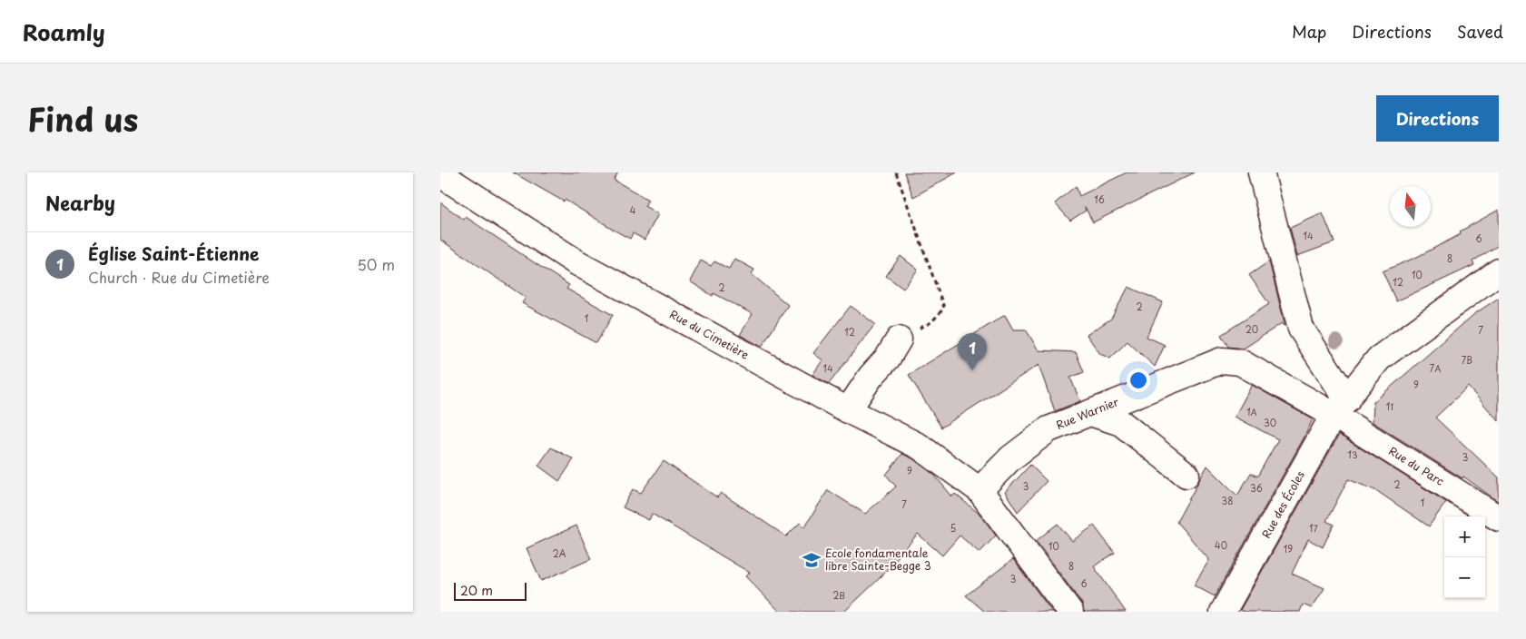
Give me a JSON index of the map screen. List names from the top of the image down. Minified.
{"streets":{"street":["Rue du Cimetière","Rue Warnier","Rue du Parc","Rue des Écoles"]},"crossings":[["Rue du Cimetière","Rue Warnier"],["Rue Warnier","Rue du Parc"],["Rue Warnier","Rue des Écoles"],["Rue du Parc","Rue des Écoles"]],"places":{"school or university":["Ecole fondamentale libre Sainte-Begge 3"]},"house_numbers":["16","4","14","6","8","10","12","2","2","1","20","7","12","7B","14","7A","9","11","1A","30","13","3","9","2","3","36","38","1","7","5","17","40","10","19","2A","8","3","6","2B"],"scale_bar":"20 m","north":"top","page":{"header":"Roamly","nav":["Map","Directions","Saved"],"title":"Find us","buttons":"Directions","heading":"Nearby","list":[{"mark":"1","name":"Église Saint-Étienne","note":"Church · Rue du Cimetière","value":"50 m"}],"pins":"1","map_buttons":["+","−"],"scale":"20 m"}}
